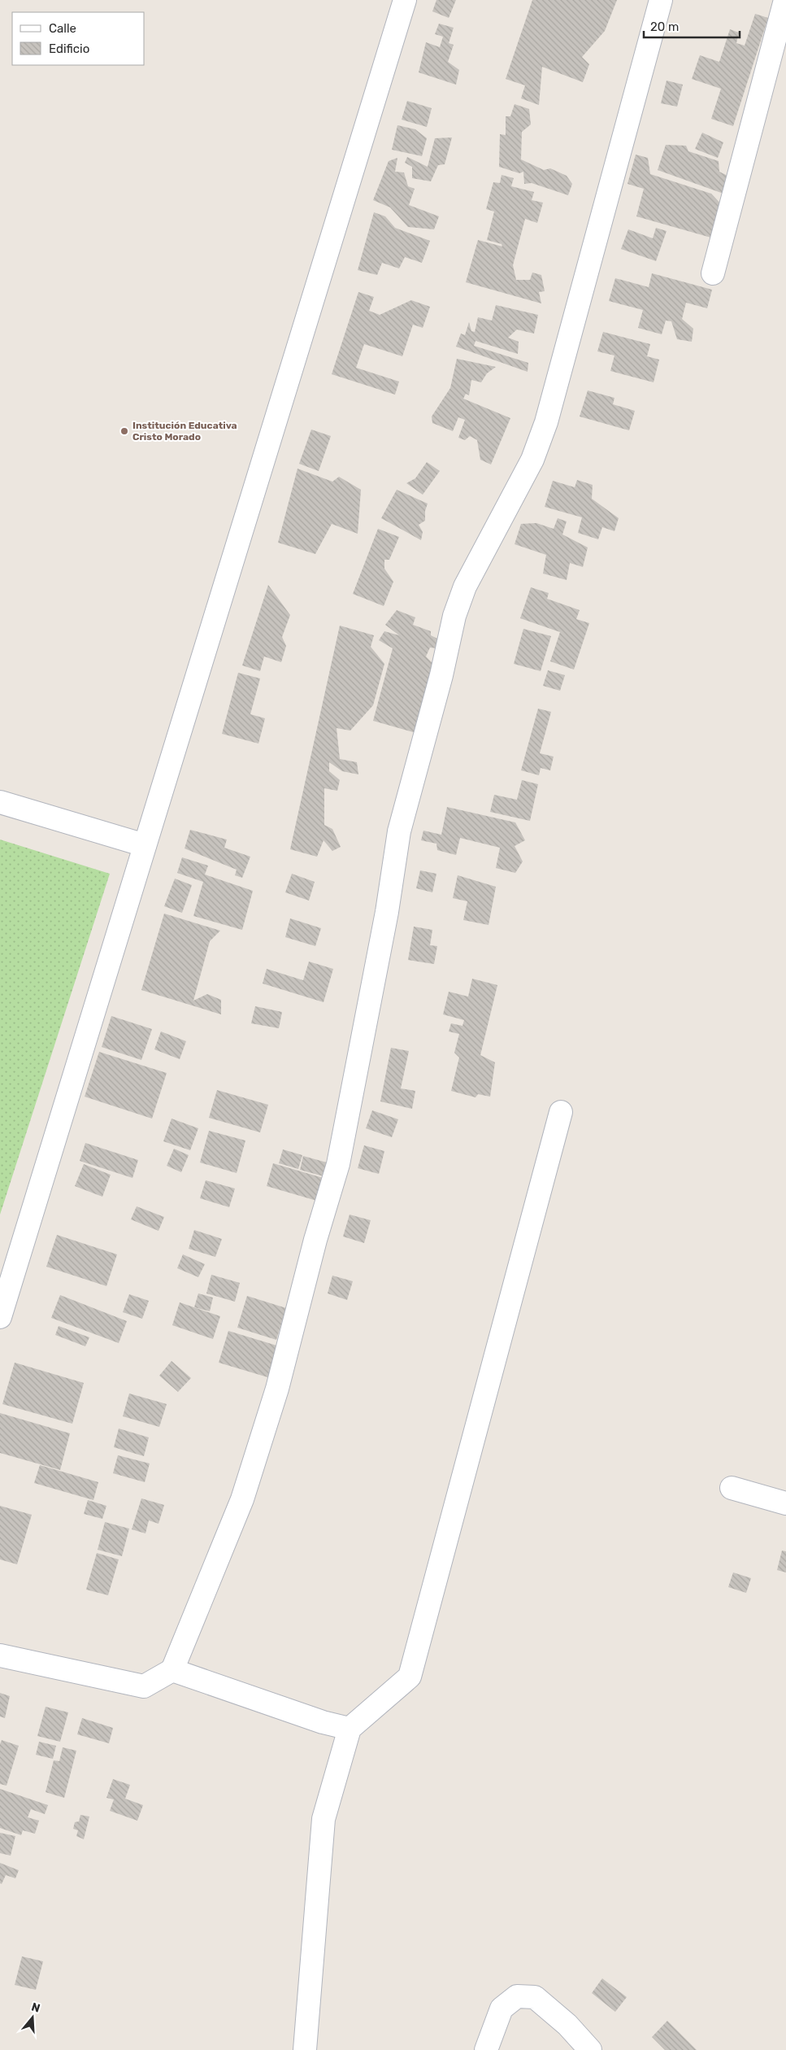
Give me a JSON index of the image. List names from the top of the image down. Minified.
{"places":["Institución Educativa Cristo Morado"],"legend":["Calle","Edificio"],"scale_bar":"20 m","north":"top"}
